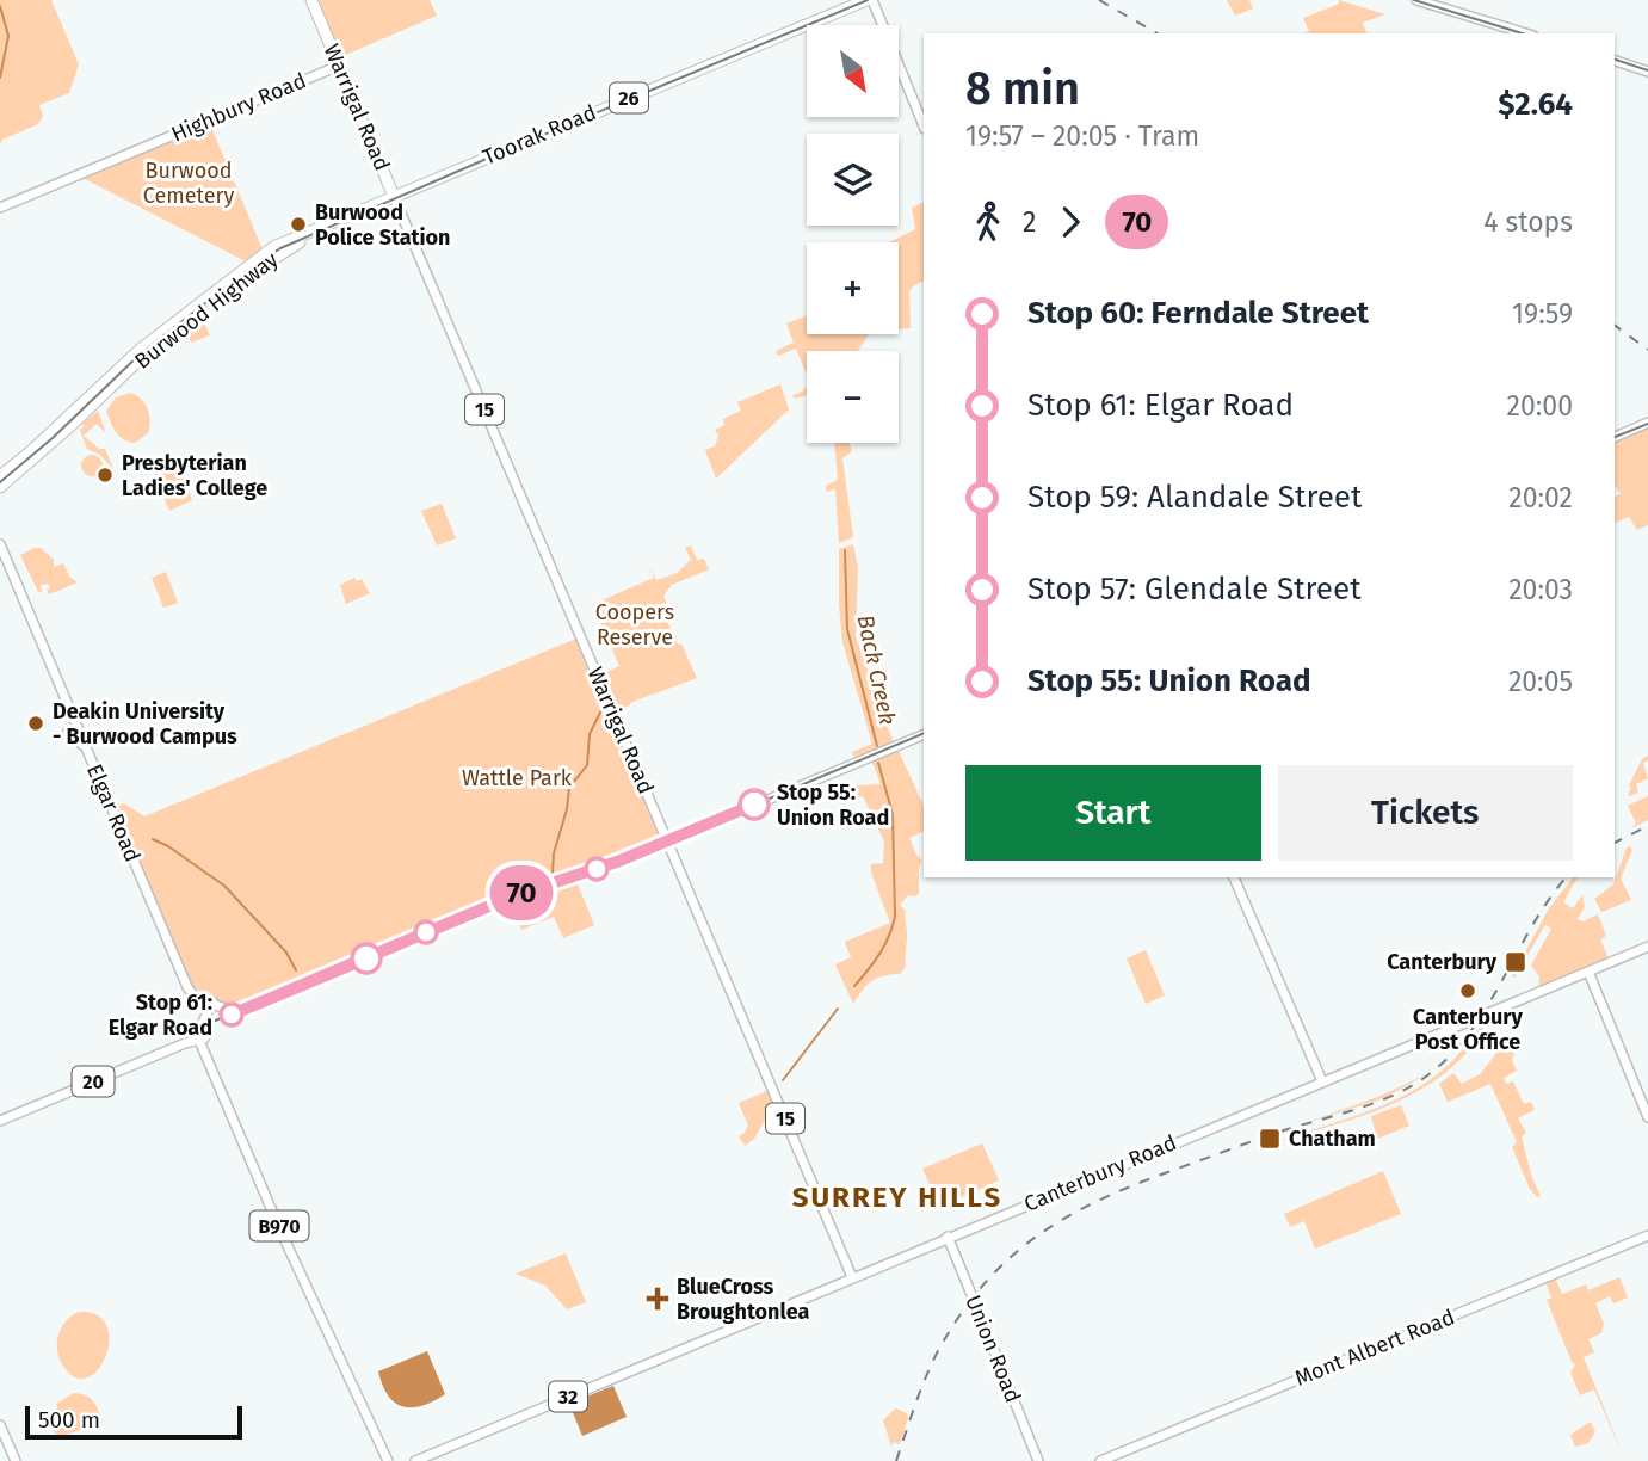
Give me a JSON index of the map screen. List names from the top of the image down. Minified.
{"streets":{"highway":["26","Warrigal Road","Toorak Road","Burwood Highway","15"],"main road":["Highbury Road","Elgar Road","20","Canterbury Road","B970","Mont Albert Road","Union Road","32"]},"crossings":[["Highbury Road","Warrigal Road"],["Warrigal Road","Toorak Road"],["Warrigal Road","Burwood Highway"],["Warrigal Road","Canterbury Road"],["Toorak Road","Burwood Highway"],["20","B970"],["Canterbury Road","Union Road"]],"districts":["SURREY HILLS"],"water":["Back Creek"],"parks":["Burwood Cemetery","Coopers Reserve","Wattle Park"],"places":{"other":["Burwood Police Station","Presbyterian Ladies' College","Deakin University - Burwood Campus","Stop 55: Union Road","Canterbury Post Office","Stop 61: Elgar Road"],"transit":["Canterbury","Chatham"],"health":["BlueCross Broughtonlea"]},"lines":["tram line 70"],"scale_bar":"500 m","north":"bottom right","page":{"on_map":"70","map_buttons":["+","−"],"heading":["8 min","19:57 – 20:05 · Tram","$2.64"],"legs":["2","70","4 stops"],"list":[{"name":"Stop 60: Ferndale Street","value":"19:59"},{"name":"Stop 61: Elgar Road","value":"20:00"},{"name":"Stop 59: Alandale Street","value":"20:02"},{"name":"Stop 57: Glendale Street","value":"20:03"},{"name":"Stop 55: Union Road","value":"20:05"}],"buttons":["Start","Tickets"],"scale":"500 m"}}
